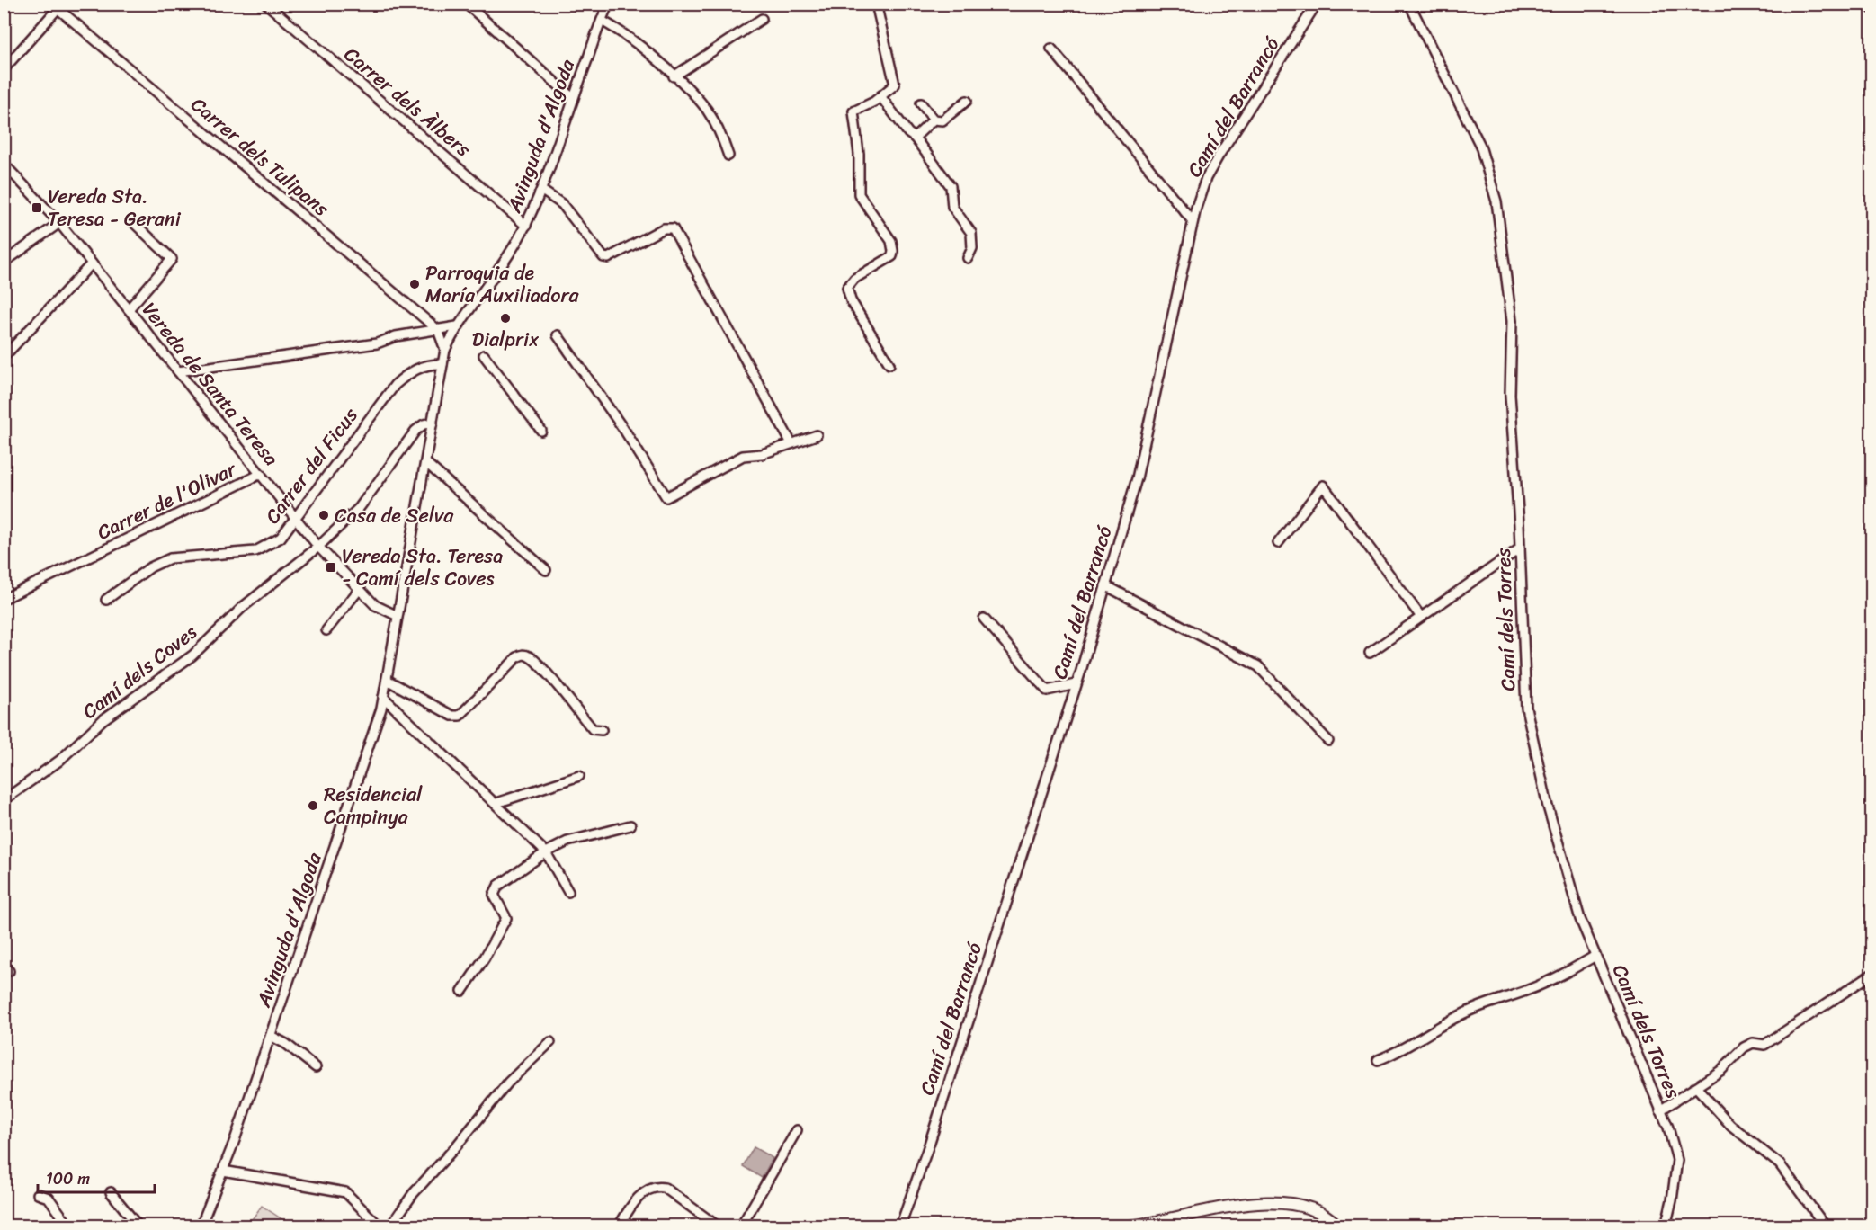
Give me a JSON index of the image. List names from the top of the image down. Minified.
{"streets":{"street":["Carrer dels Àlbers","Camí del Barrancó","Avinguda d'Algoda","Carrer dels Tulipans","Vereda de Santa Teresa","Carrer del Ficus","Carrer de l'Olivar","Camí dels Torres","Camí dels Coves"]},"crossings":[["Carrer dels Àlbers","Avinguda d'Algoda"],["Avinguda d'Algoda","Carrer dels Tulipans"],["Avinguda d'Algoda","Vereda de Santa Teresa"],["Avinguda d'Algoda","Carrer del Ficus"],["Avinguda d'Algoda","Camí dels Coves"],["Vereda de Santa Teresa","Carrer del Ficus"],["Vereda de Santa Teresa","Carrer de l'Olivar"],["Vereda de Santa Teresa","Camí dels Coves"]],"places":{"transit":["Vereda Sta. Teresa - Gerani","Vereda Sta. Teresa - Camí dels Coves"],"other":["Parroquia de María Auxiliadora","Dialprix","Casa de Selva","Residencial Campinya"]},"scale_bar":"100 m"}
